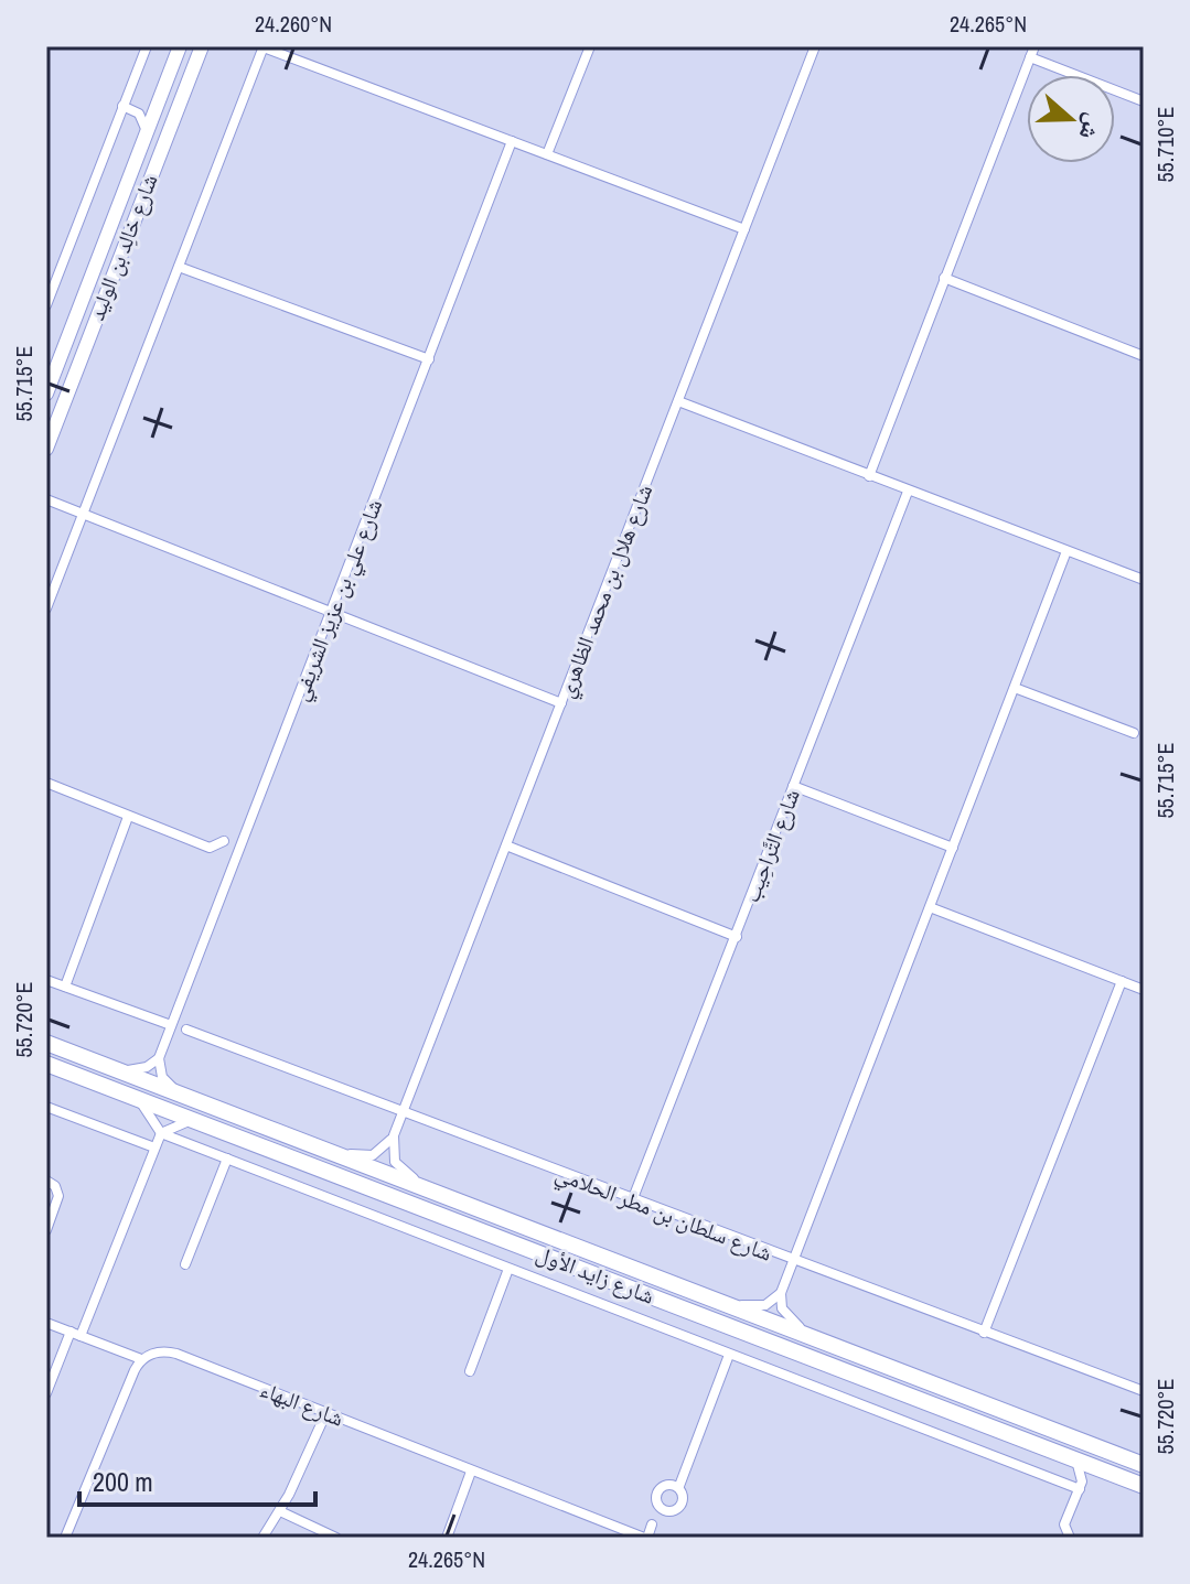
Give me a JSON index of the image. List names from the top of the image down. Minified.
{"streets":{"main road":["شارع زايد الأول"],"street":["شارع خالِد بن الوليد","شارع هلال بن محمد الظاهري","شارع علي بن عزيز الشريفي","شارع التَّراحِيب","شارع سلطان بن مطر الحلامي","شارع البهاء"]},"crossings":[["شارع هلال بن محمد الظاهري","شارع سلطان بن مطر الحلامي"],["شارع التَّراحِيب","شارع سلطان بن مطر الحلامي"]],"scale_bar":"200 m","north":"right","coordinates":["24.260°N","24.265°N","55.710°E","55.715°E","55.720°E"]}
